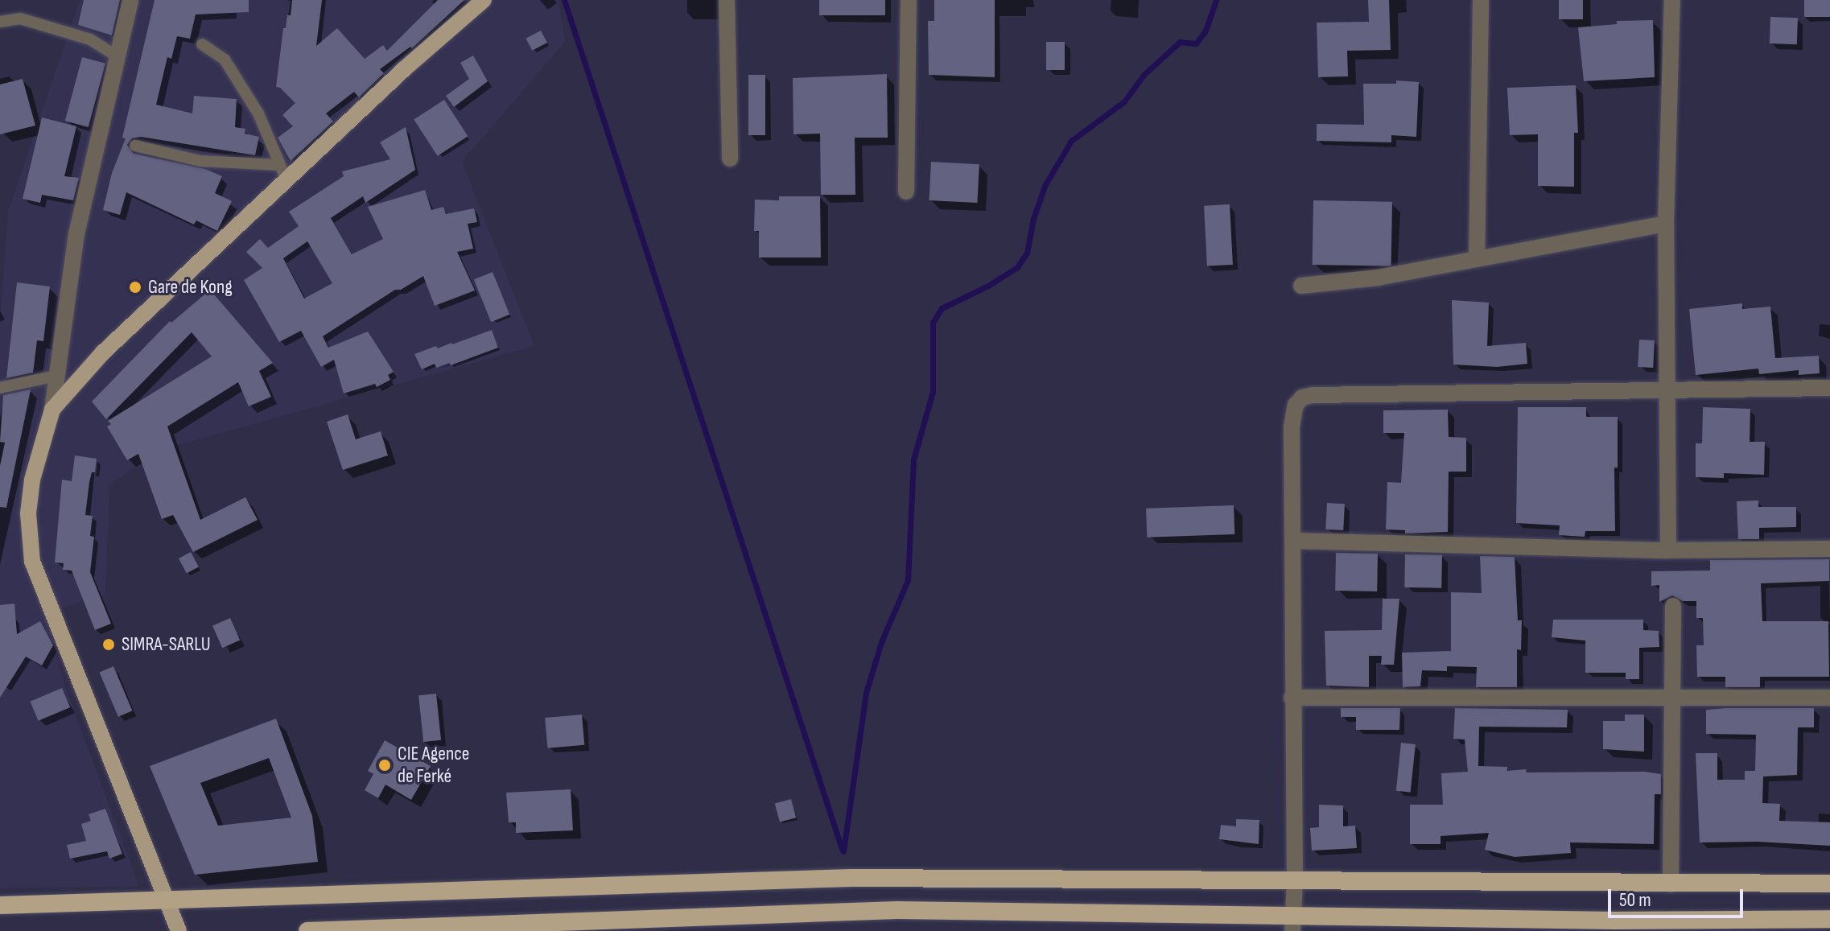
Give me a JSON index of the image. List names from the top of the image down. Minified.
{"places":["Gare de Kong","SIMRA-SARLU","CIE Agence de Ferké"],"scale_bar":"50 m"}
